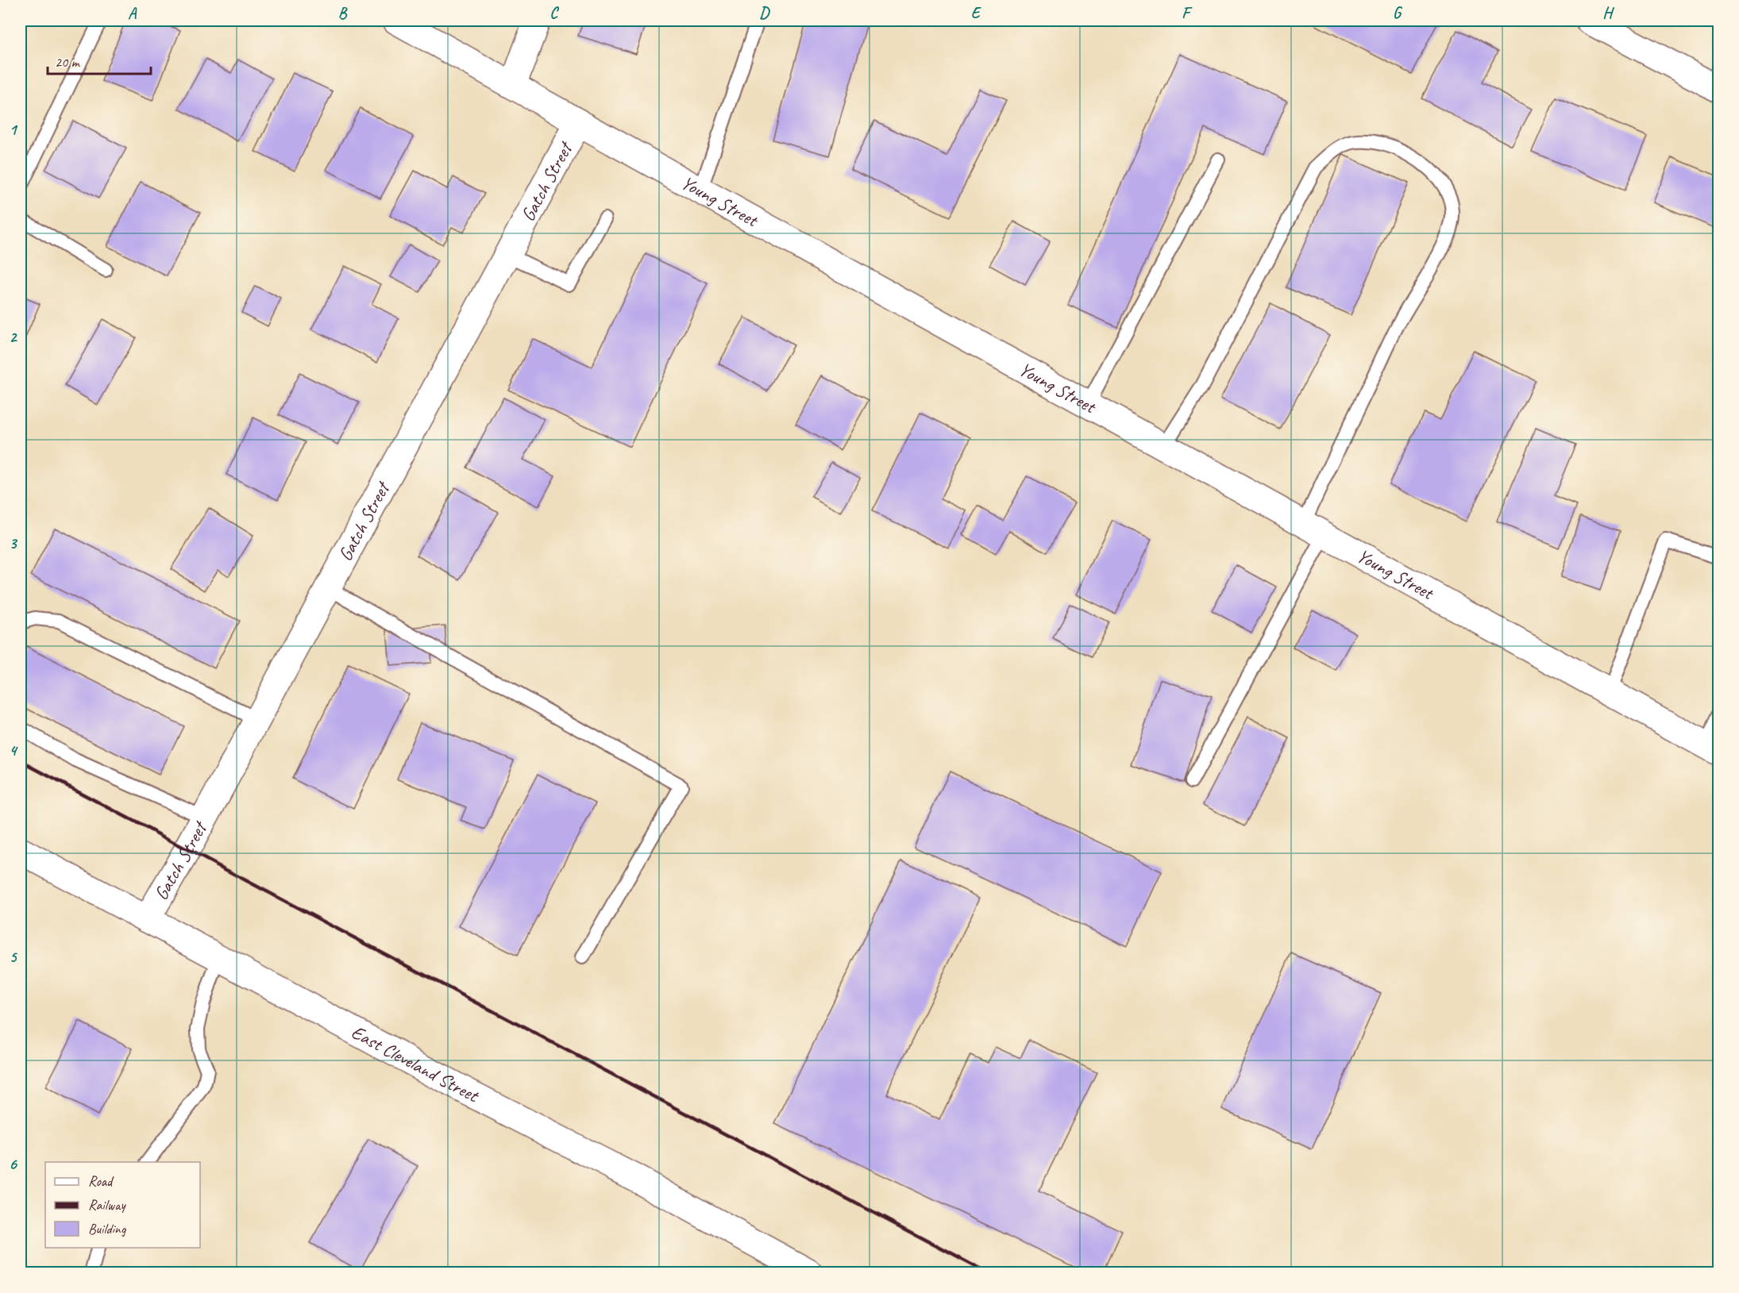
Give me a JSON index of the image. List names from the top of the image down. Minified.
{"streets":{"street":["Gatch Street","Young Street","East Cleveland Street"]},"crossings":[["Gatch Street","Young Street"],["Gatch Street","East Cleveland Street"]],"legend":["Road","Railway","Building"],"scale_bar":"20 m","grid":{"columns":["A","B","C","D","E","F","G","H"],"rows":["1","2","3","4","5","6"]}}
